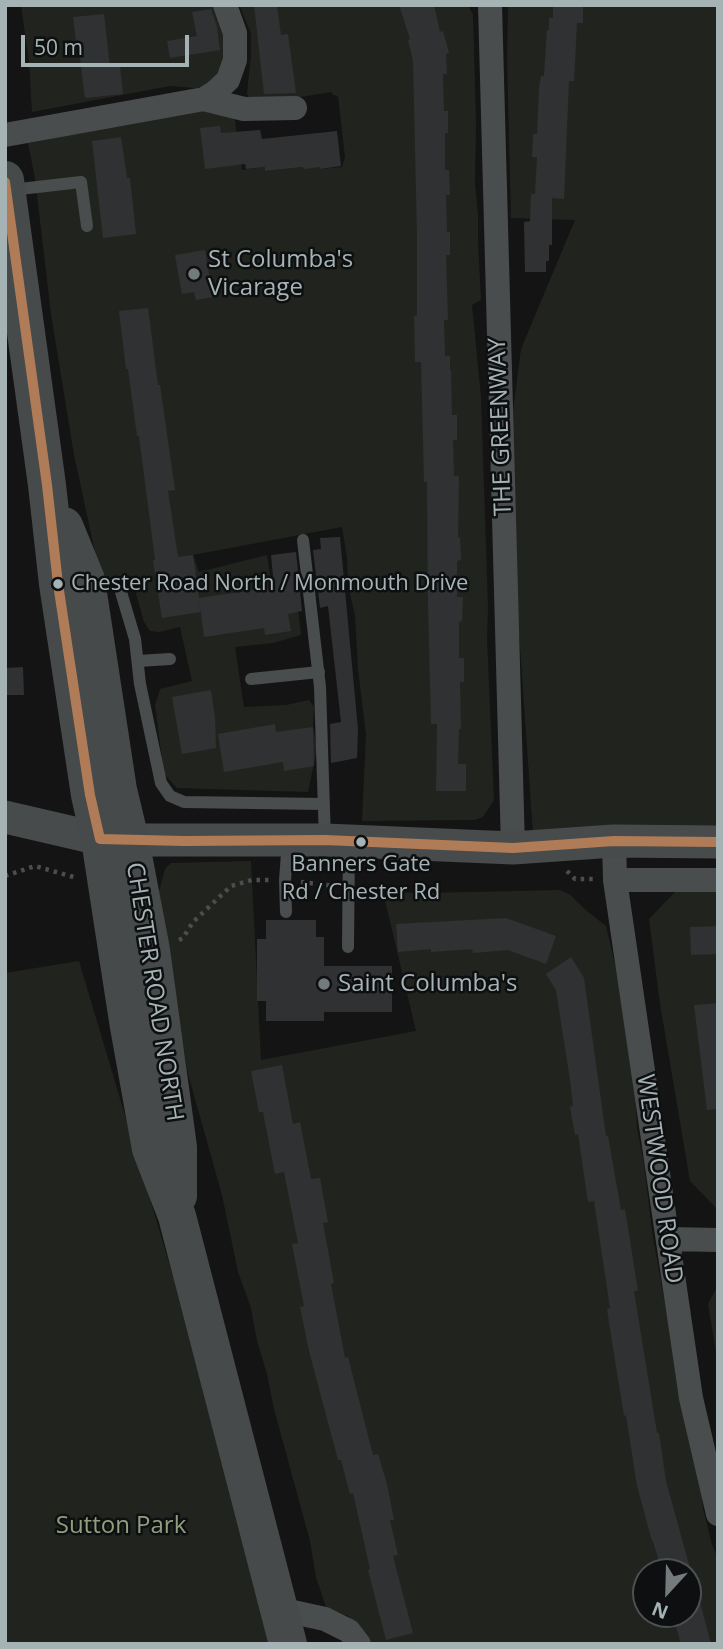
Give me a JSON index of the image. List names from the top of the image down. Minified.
{"streets":{"highway":["CHESTER ROAD NORTH"],"street":["THE GREENWAY","WESTWOOD ROAD"]},"parks":["Sutton Park"],"places":["St Columba's Vicarage","Chester Road North / Monmouth Drive","Banners Gate Rd / Chester Rd","Saint Columba's"],"scale_bar":"50 m","north":"bottom"}
